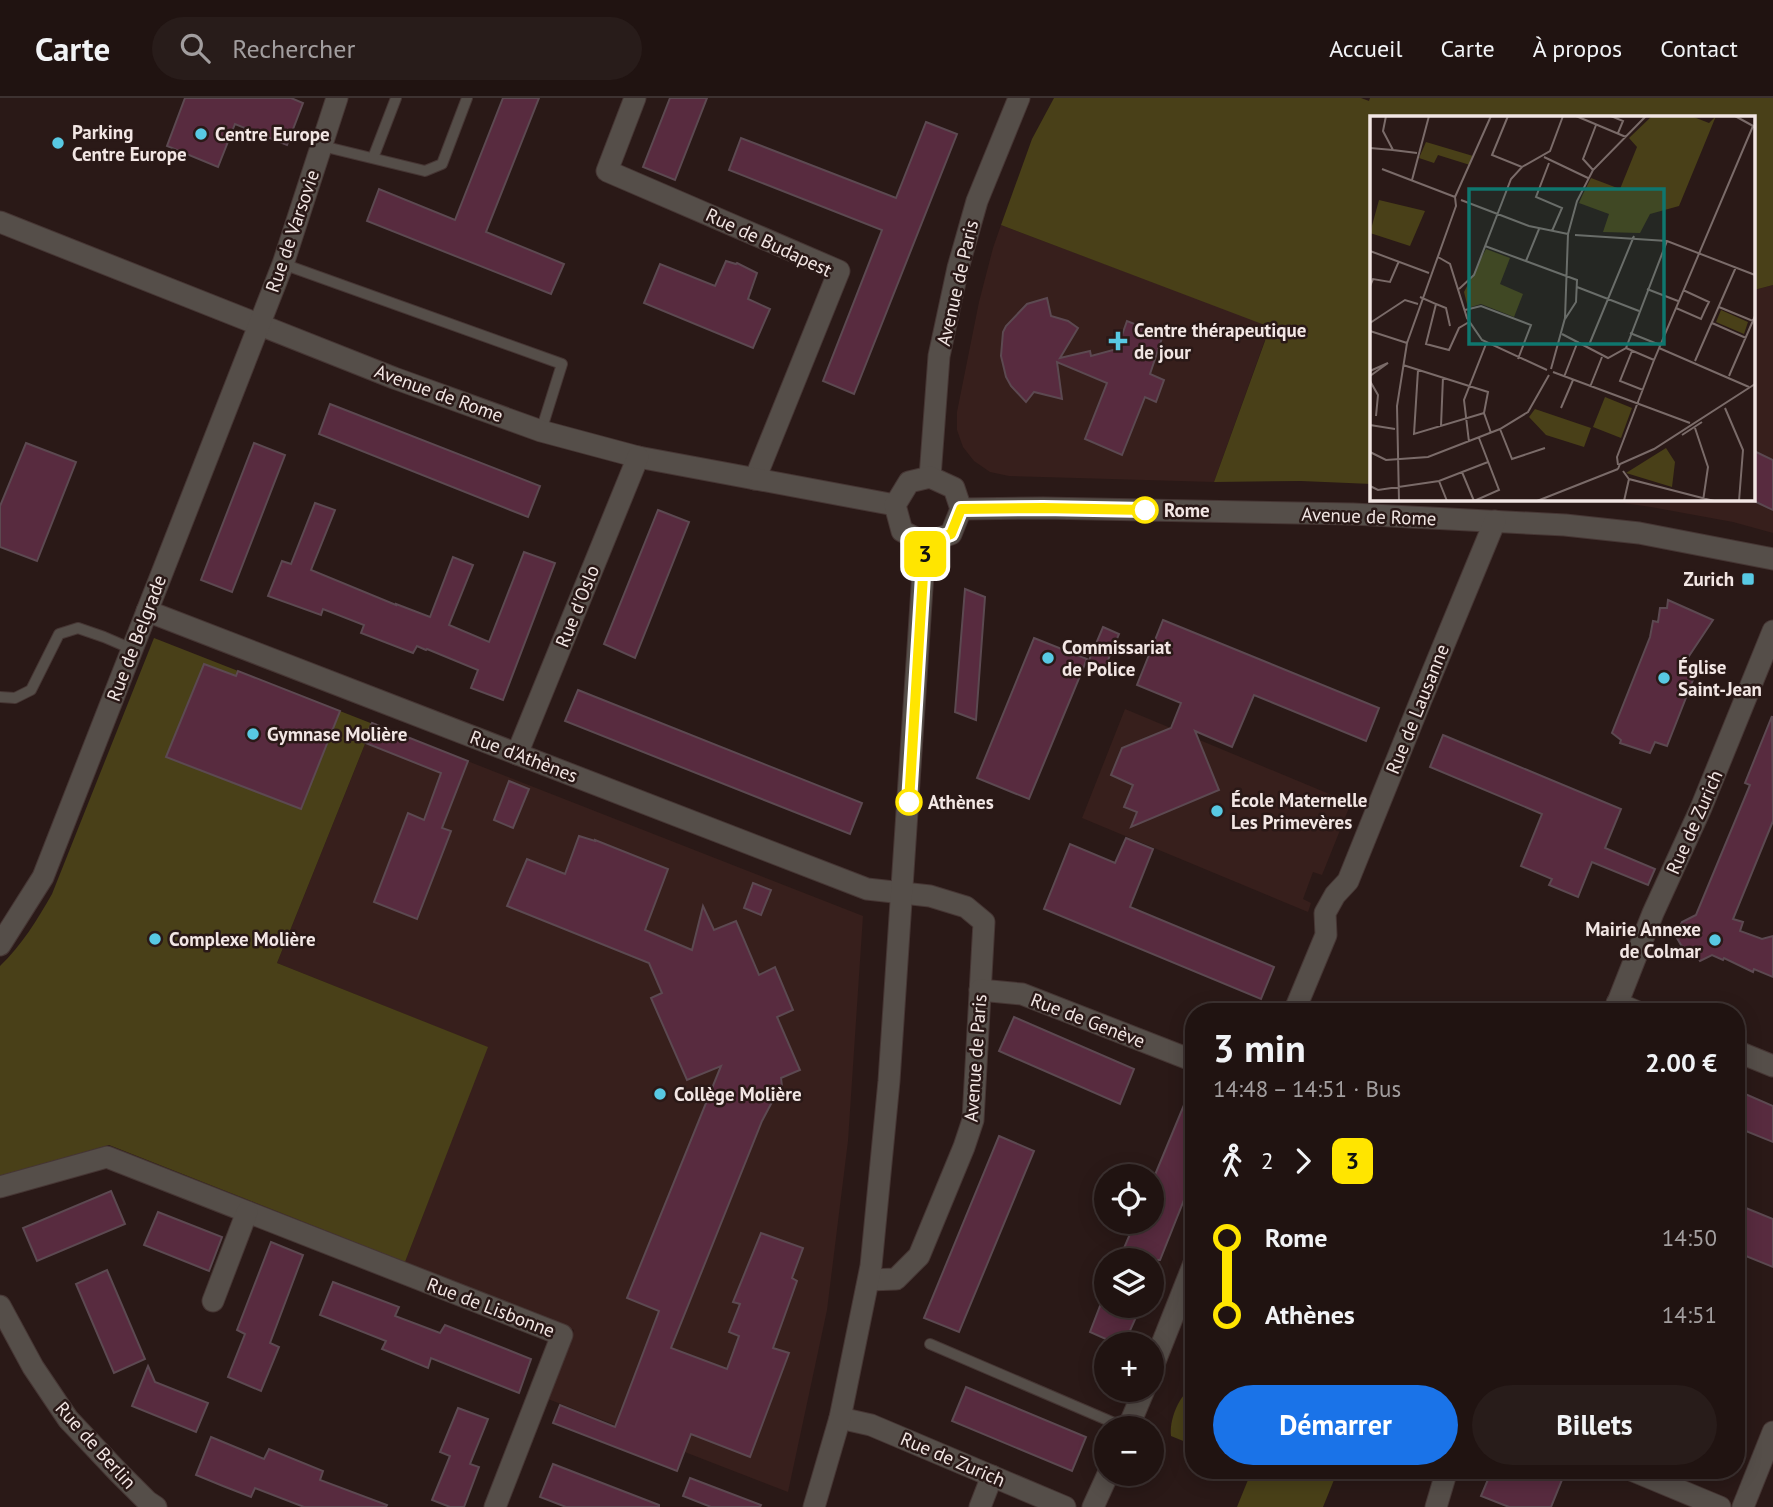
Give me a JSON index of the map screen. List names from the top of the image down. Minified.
{"streets":{"street":["Rue de Varsovie","Rue de Budapest","Avenue de Paris","Avenue de Rome","Rue d'Oslo","Rue de Belgrade","Rue de Lausanne","Rue d'Athènes","Rue de Zurich","Rue de Genève","Rue de Lisbonne","Rue de Berlin"]},"crossings":[["Rue de Varsovie","Avenue de Rome"],["Rue de Varsovie","Rue de Belgrade"],["Rue de Budapest","Avenue de Rome"],["Avenue de Paris","Avenue de Rome"],["Avenue de Paris","Rue d'Athènes"],["Avenue de Paris","Rue de Genève"],["Avenue de Rome","Rue d'Oslo"],["Avenue de Rome","Rue de Belgrade"],["Avenue de Rome","Rue de Lausanne"],["Rue d'Oslo","Rue d'Athènes"],["Rue de Belgrade","Rue d'Athènes"]],"places":{"other":["Centre Europe","Parking Centre Europe","Rome","Commissariat de Police","Église Saint-Jean","Gymnase Molière","Athènes","École Maternelle Les Primevères","Complexe Molière","Mairie Annexe de Colmar","Collège Molière"],"health":["Centre thérapeutique de jour"],"transit":["Zurich"]},"lines":["bus line 3"],"page":{"header":"Carte","search":"Rechercher","nav":["Accueil","Carte","À propos","Contact"],"on_map":"3","heading":["3 min","14:48 – 14:51 · Bus","2.00 €"],"legs":["2","3"],"map_buttons":["+","−"],"list":[{"name":"Rome","value":"14:50"},{"name":"Athènes","value":"14:51"}],"buttons":["Démarrer","Billets"]}}
